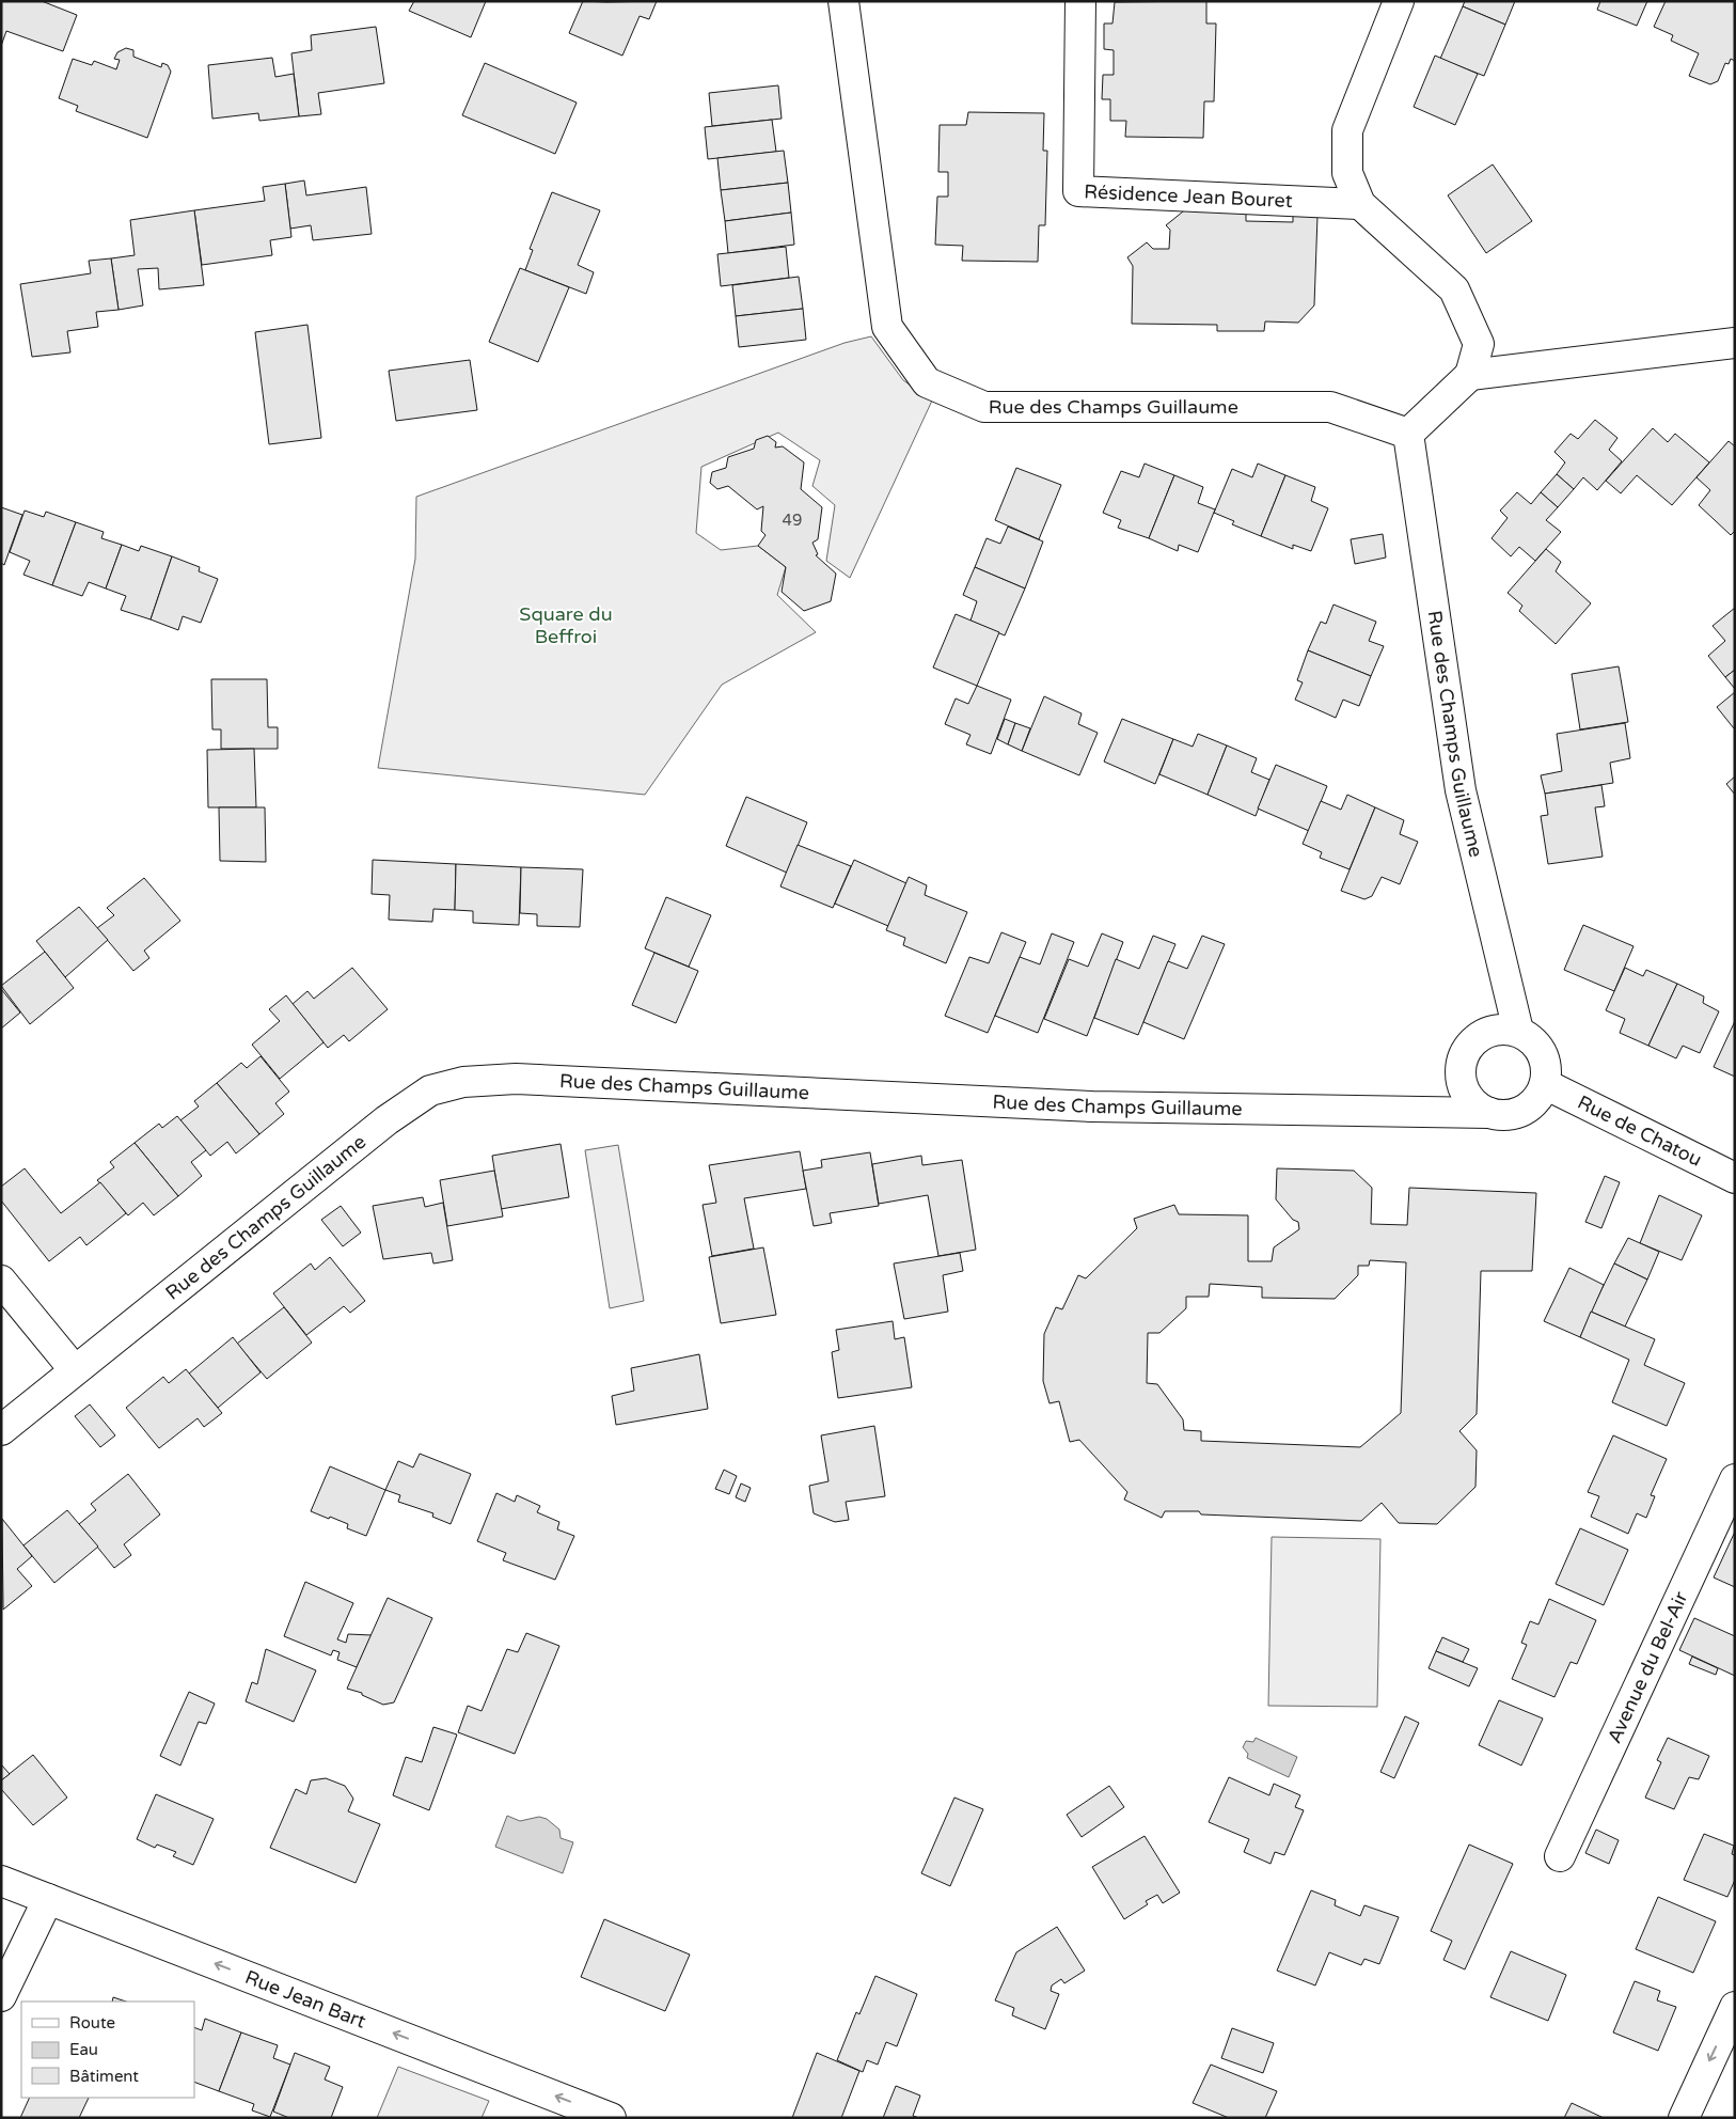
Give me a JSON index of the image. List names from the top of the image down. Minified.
{"streets":{"street":["Résidence Jean Bouret","Rue des Champs Guillaume","Rue de Chatou","Avenue du Bel-Air","Rue Jean Bart"]},"crossings":[["Rue des Champs Guillaume","Rue de Chatou"]],"one_way":["Rue Jean Bart"],"parks":["Square du Beffroi"],"house_numbers":["49"],"legend":["Route","Eau","Bâtiment"]}
